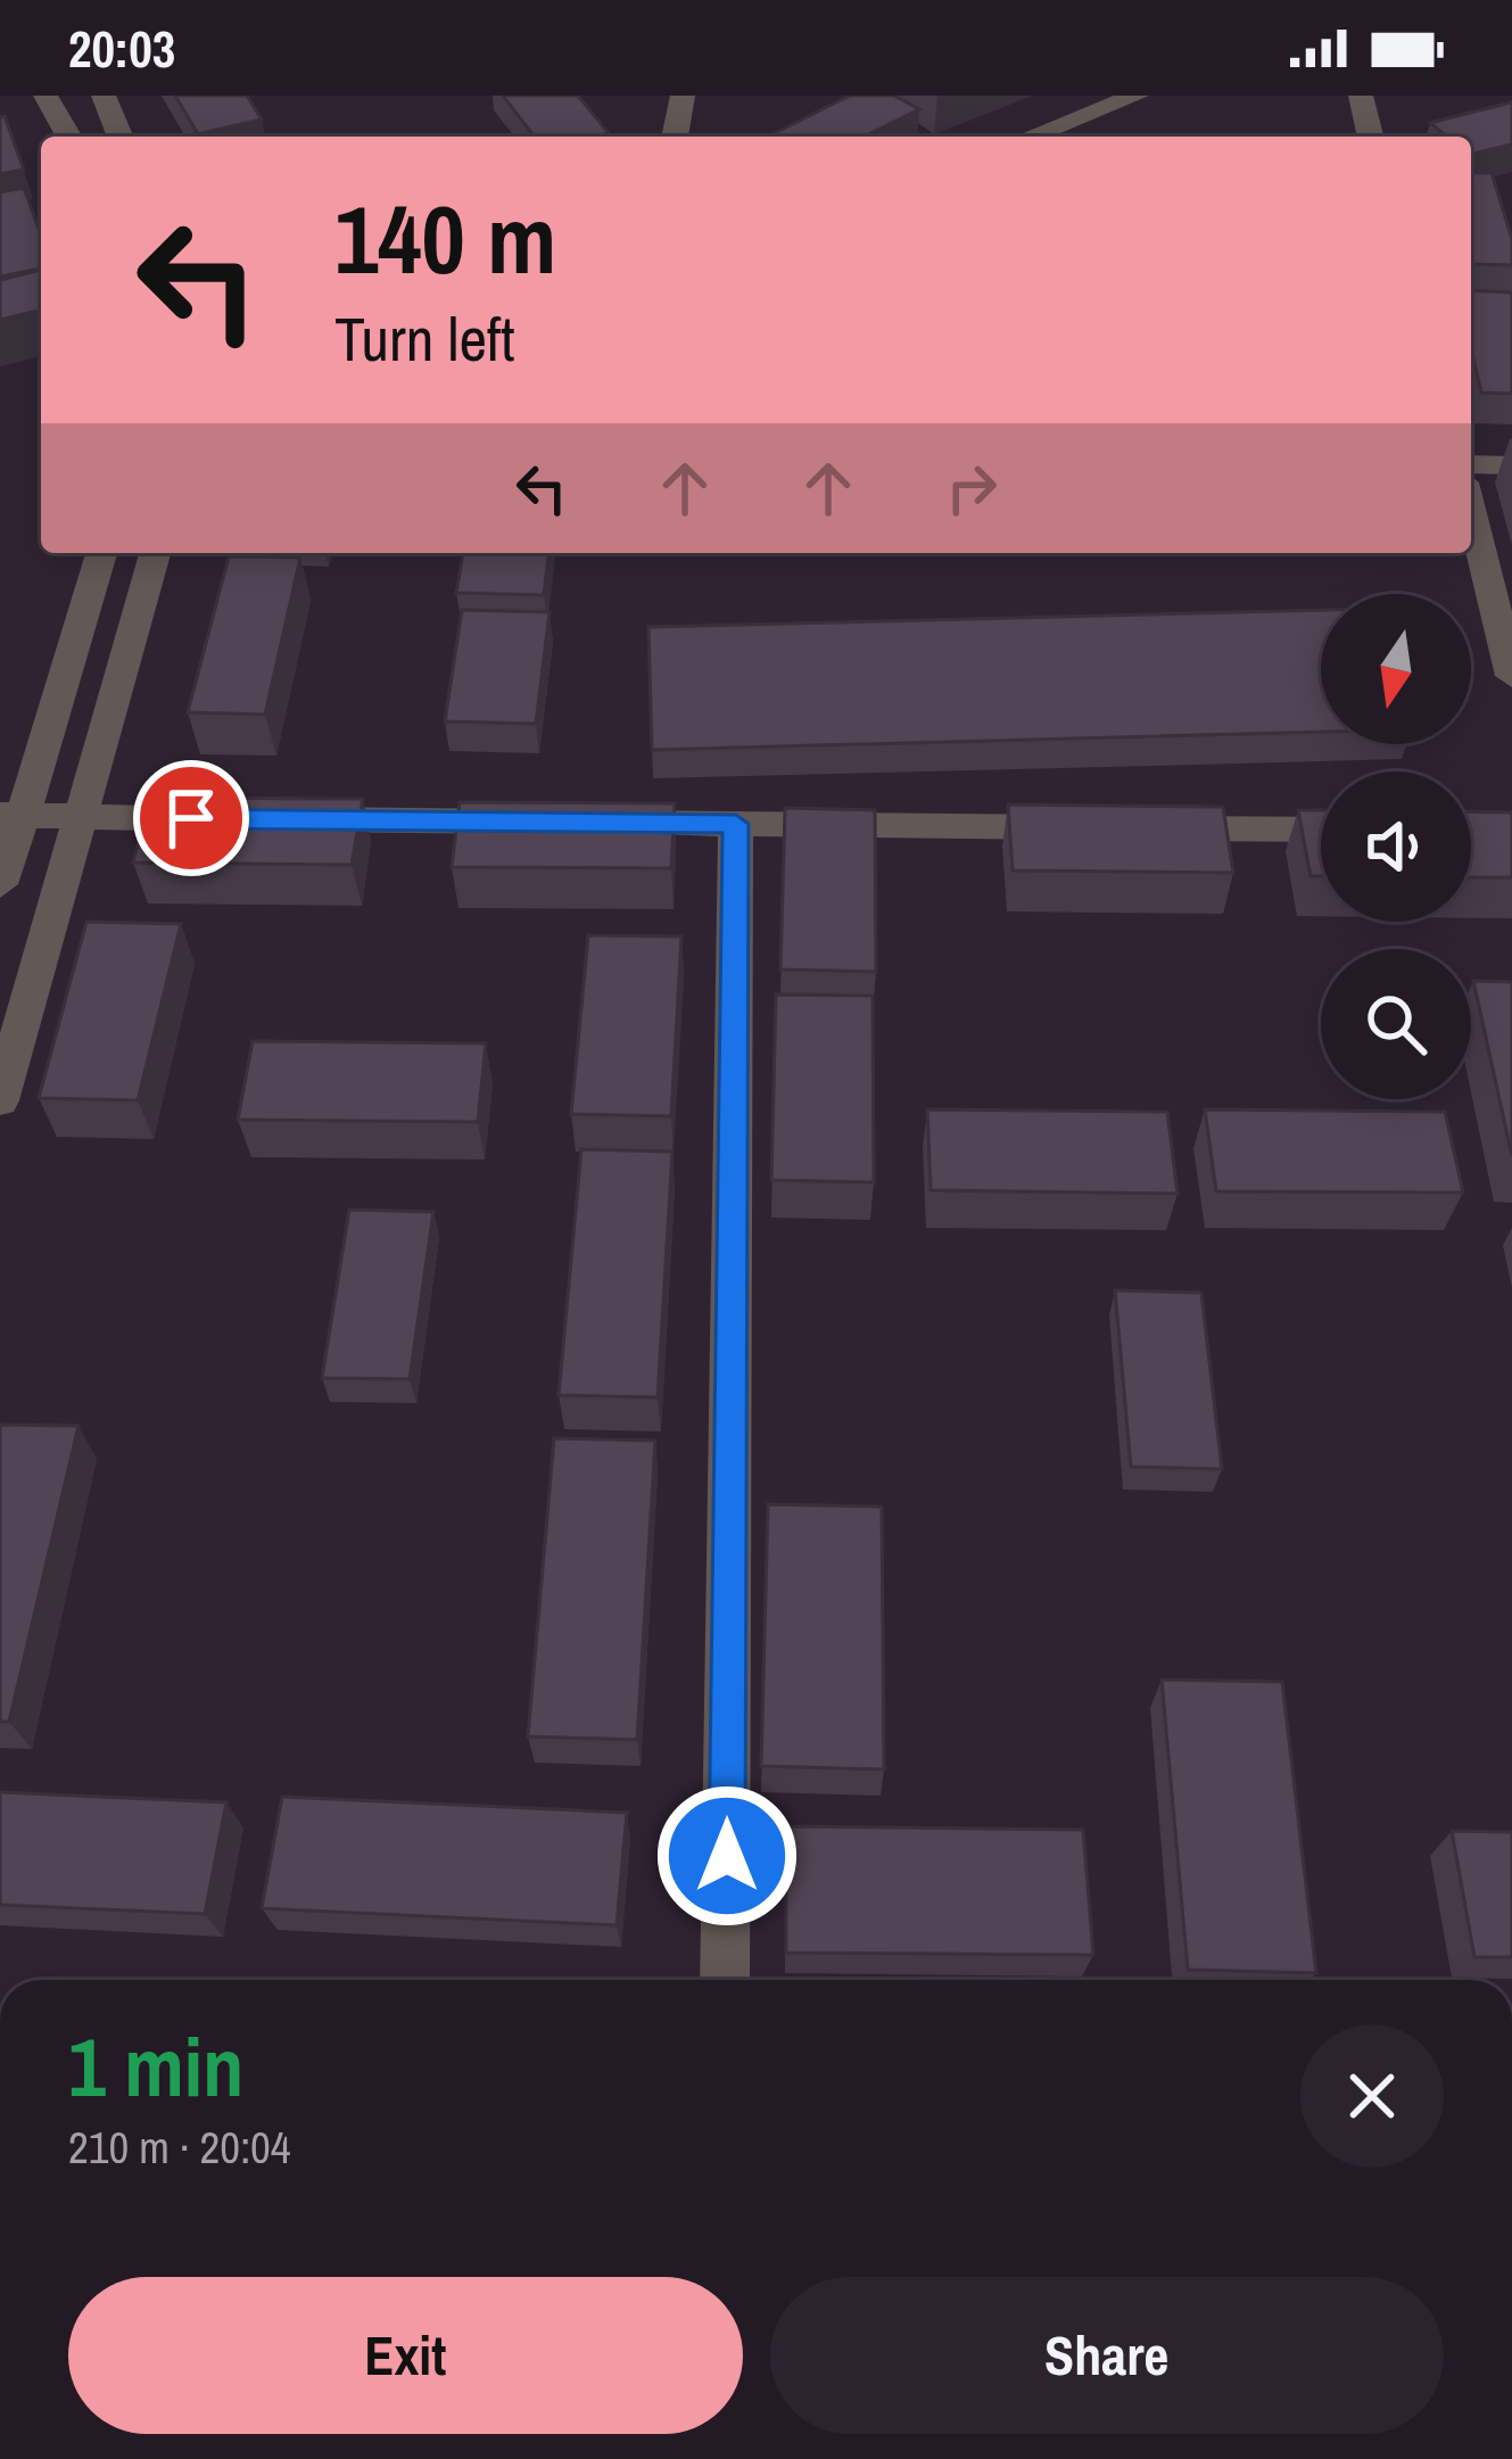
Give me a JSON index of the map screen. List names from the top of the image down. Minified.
{"north":"bottom","page":{"status":"20:03","turn":["140 m","Turn left"],"heading":["1 min","210 m · 20:04"],"buttons":["Exit","Share"]}}
